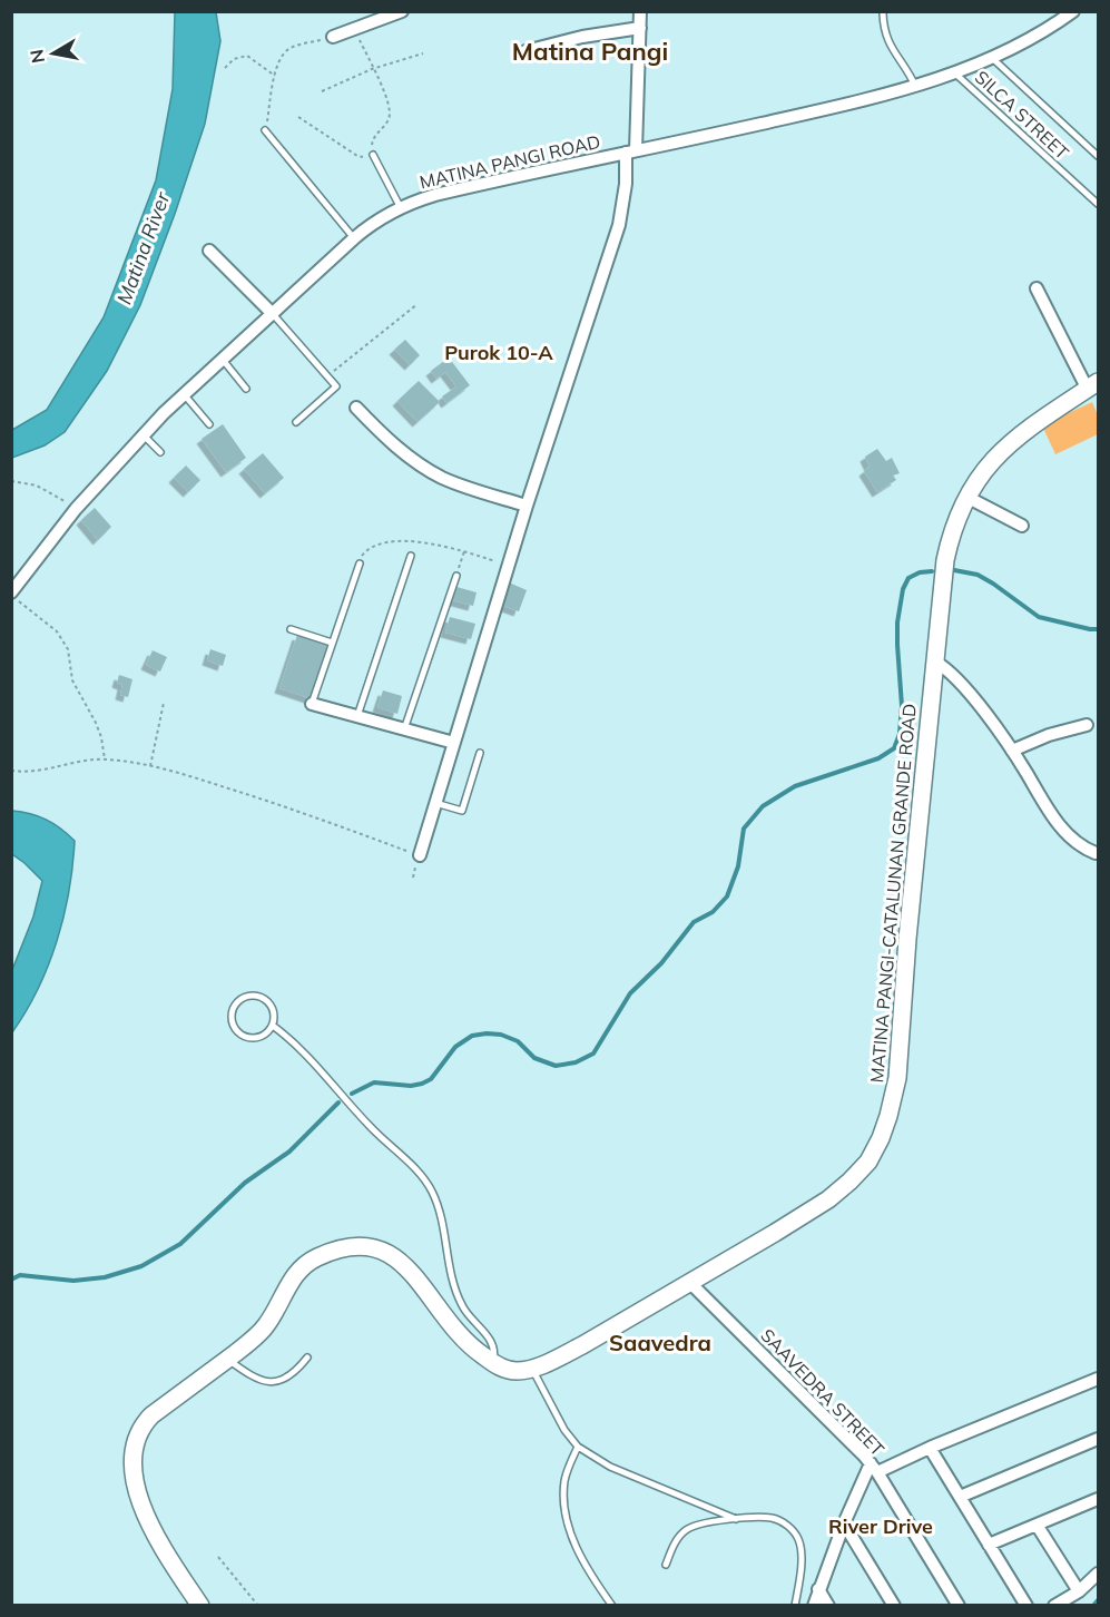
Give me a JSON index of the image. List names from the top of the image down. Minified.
{"streets":{"street":["MATINA PANGI ROAD","MATINA PANGI-CATALUNAN GRANDE ROAD","SAAVEDRA STREET"],"lane":["SILCA STREET"]},"crossings":[["SILCA STREET","MATINA PANGI ROAD"],["MATINA PANGI-CATALUNAN GRANDE ROAD","SAAVEDRA STREET"]],"districts":["Matina Pangi","Purok 10-A","Saavedra","River Drive"],"water":["Matina River"],"north":"left"}
